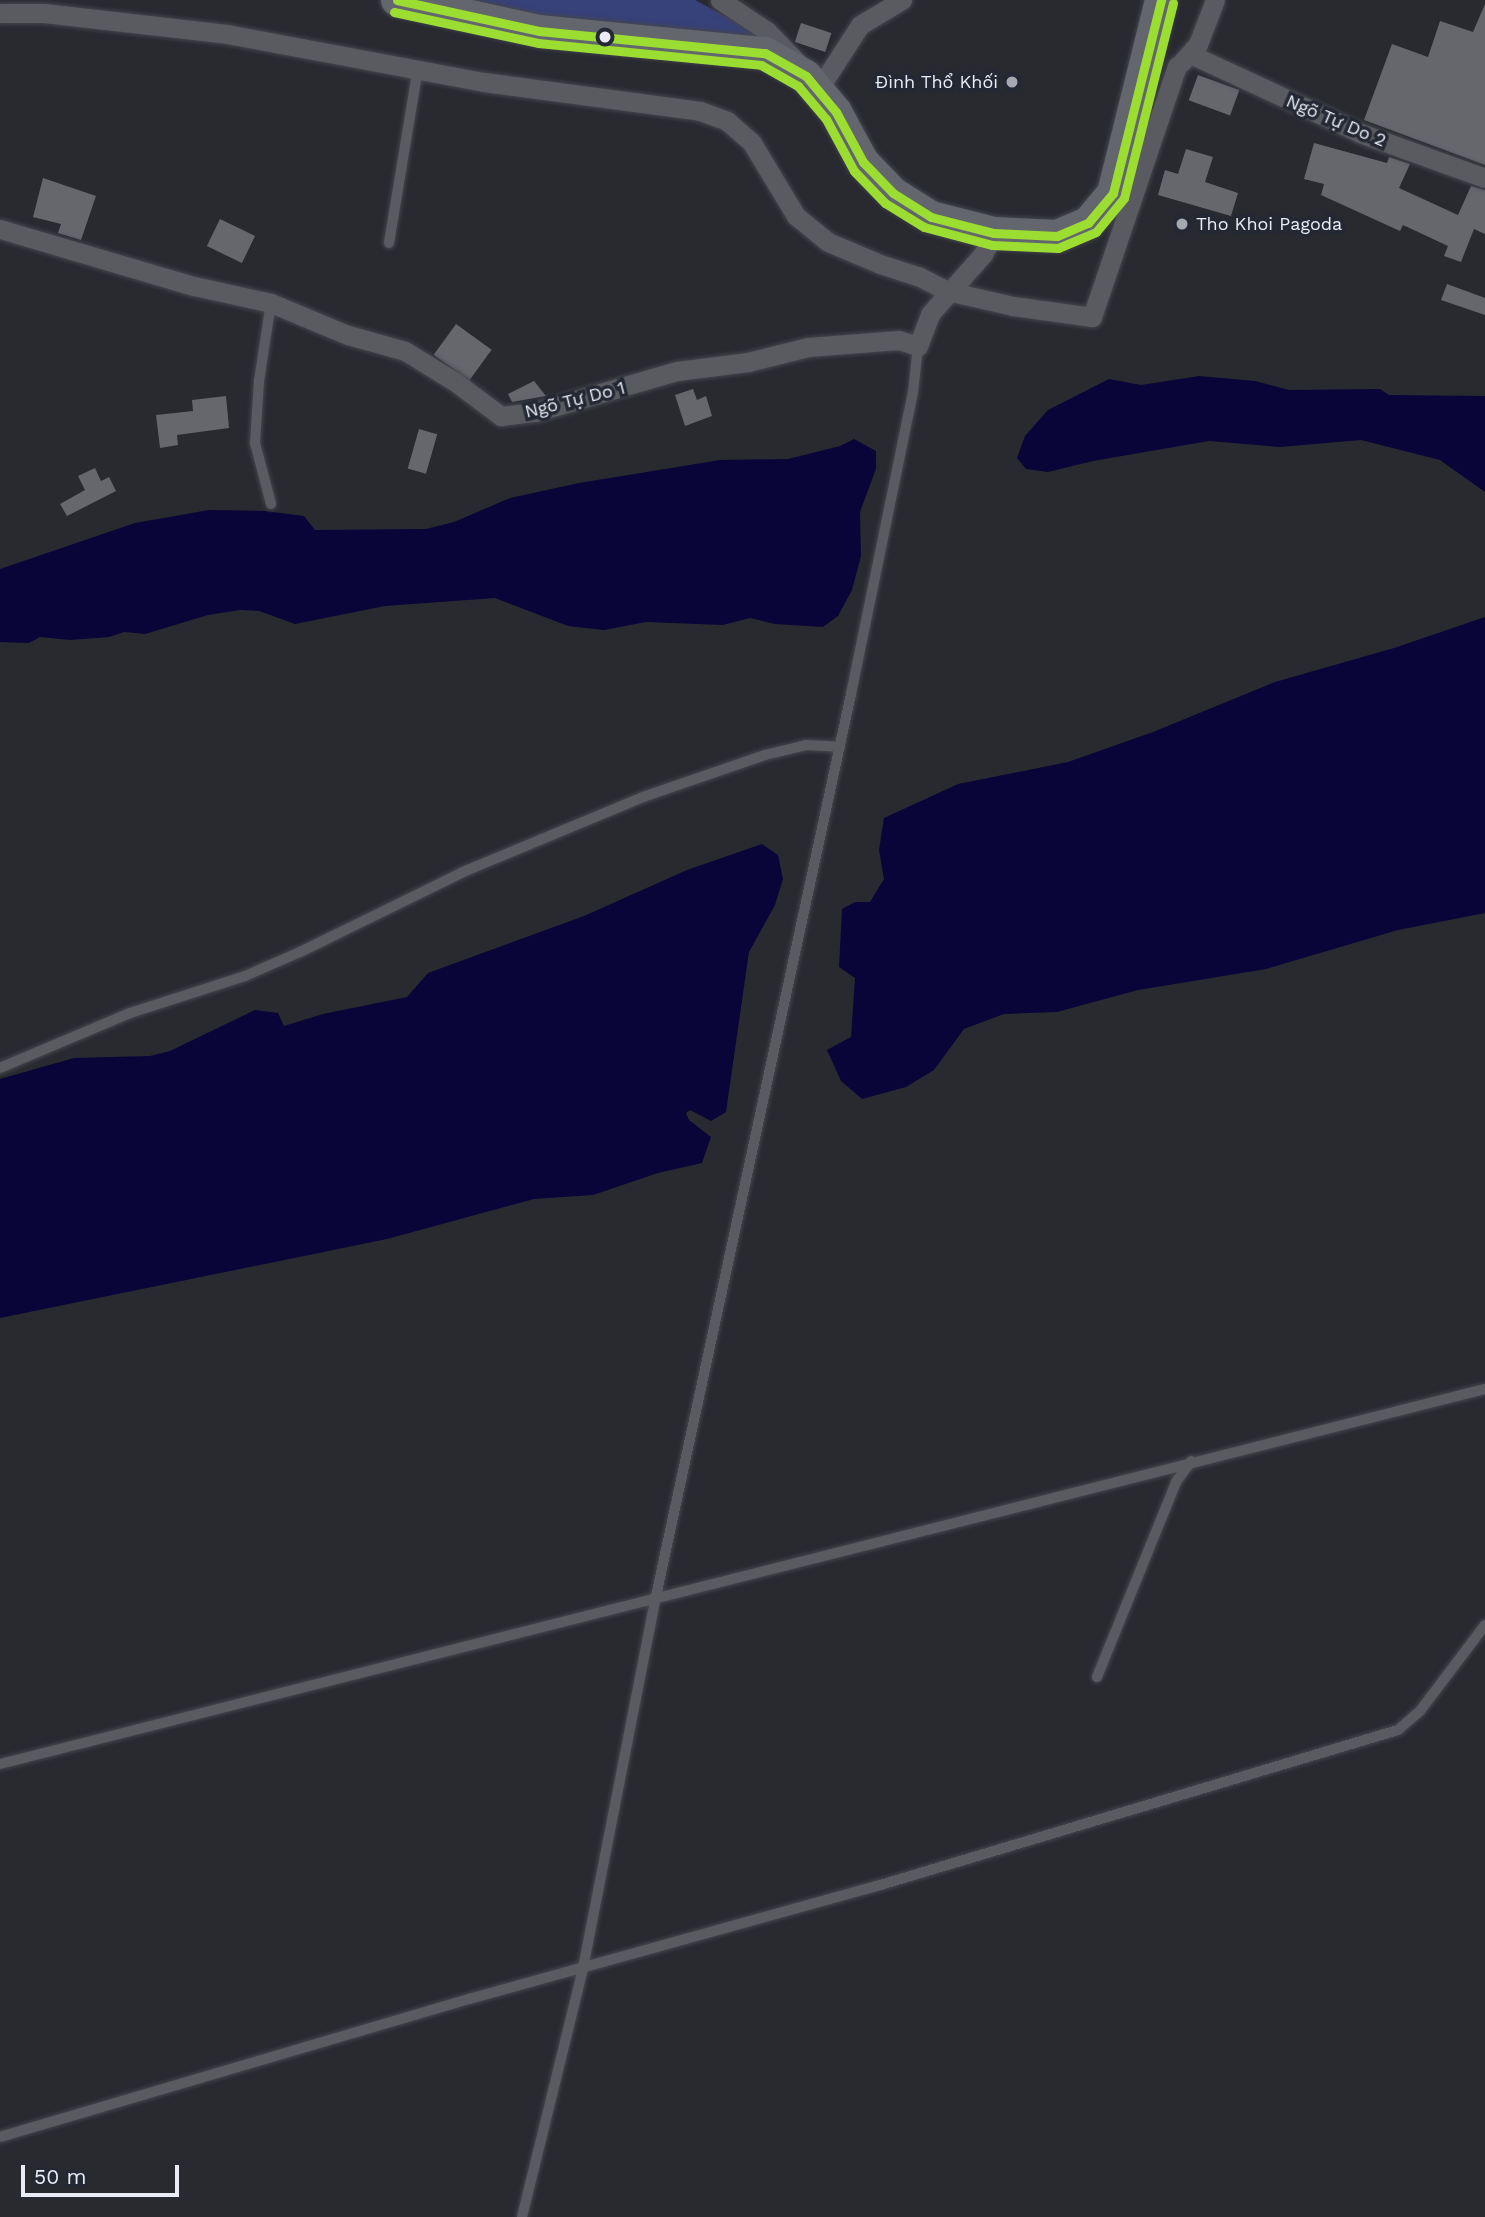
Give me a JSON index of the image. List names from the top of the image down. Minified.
{"streets":{"street":["Ngõ Tự Do 2","Ngõ Tự Do 1"]},"places":["Đình Thổ Khối","Tho Khoi Pagoda"],"scale_bar":"50 m"}
